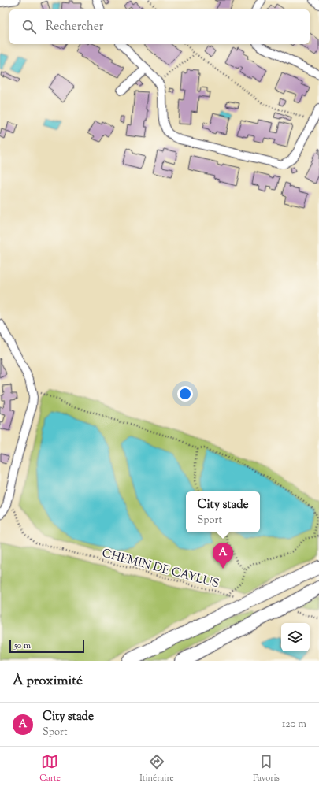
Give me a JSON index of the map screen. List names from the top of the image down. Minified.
{"streets":{"path":["CHEMIN DE CAYLUS"]},"scale_bar":"50 m","page":{"search":"Rechercher","popup":["City stade","Sport"],"pins":"A","scale":"50 m","heading":"À proximité","list":[{"mark":"A","name":"City stade","note":"Sport","value":"120 m"}],"nav":["Carte","Itinéraire","Favoris"]}}
